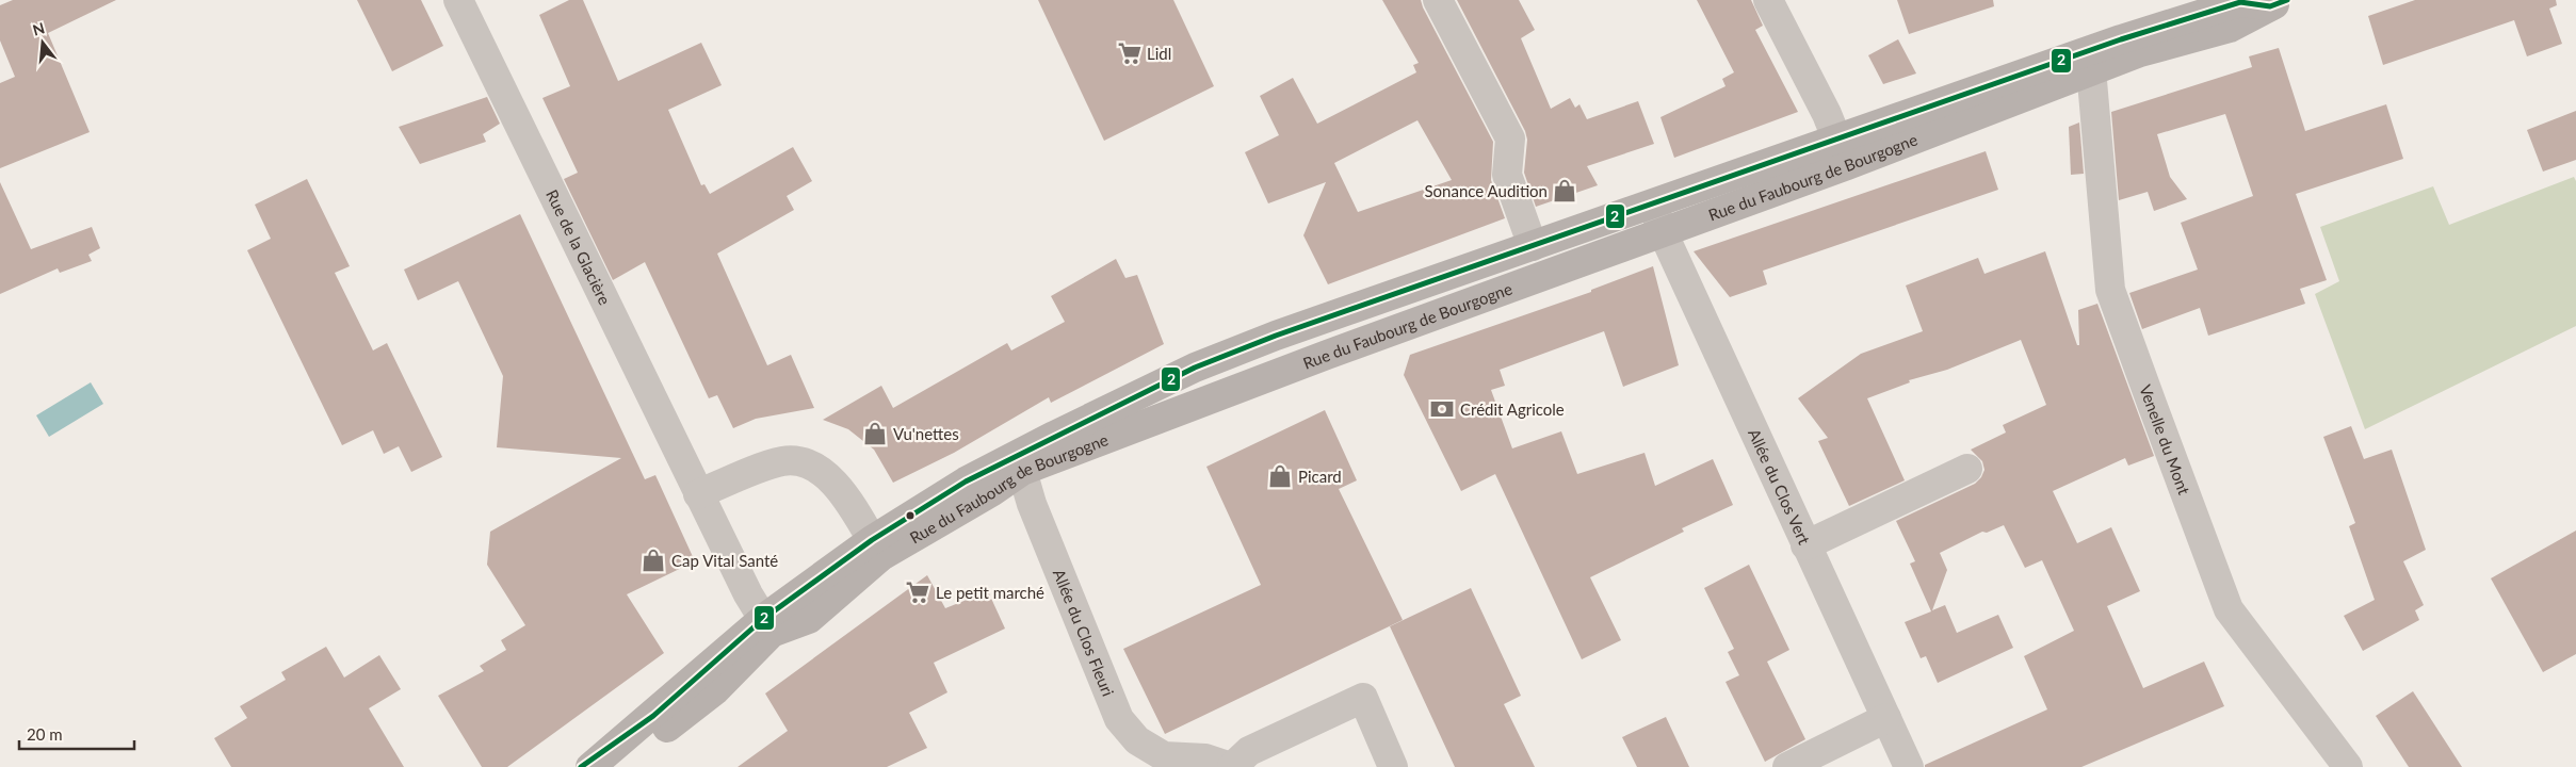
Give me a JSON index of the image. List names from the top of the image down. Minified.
{"streets":{"main road":["Rue du Faubourg de Bourgogne"],"street":["Rue de la Glacière","Venelle du Mont","Allée du Clos Vert","Allée du Clos Fleuri"]},"crossings":[["Rue du Faubourg de Bourgogne","Rue de la Glacière"],["Rue du Faubourg de Bourgogne","Venelle du Mont"],["Rue du Faubourg de Bourgogne","Allée du Clos Vert"],["Rue du Faubourg de Bourgogne","Allée du Clos Fleuri"]],"places":{"supermarket":["Lidl","Le petit marché"],"shop":["Sonance Audition","Vu'nettes","Picard","Cap Vital Santé"],"bank":["Crédit Agricole"]},"lines":["transit line 2"],"scale_bar":"20 m","north":"top"}
